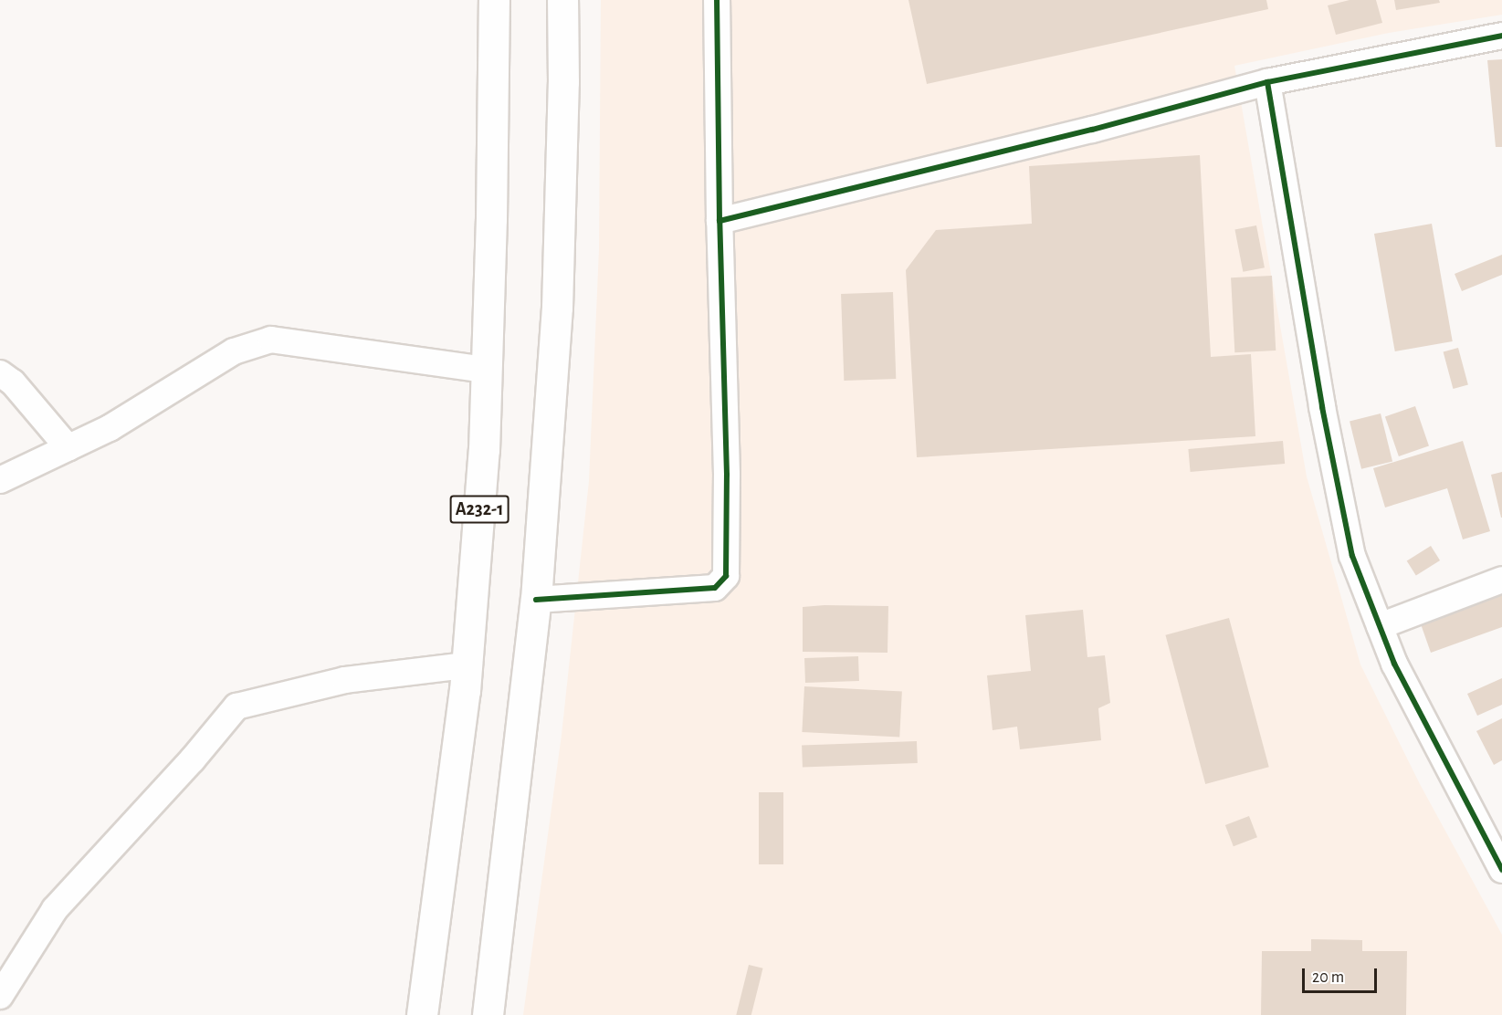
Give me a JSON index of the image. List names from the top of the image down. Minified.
{"streets":{"highway":["A232-1"]},"scale_bar":"20 m"}
